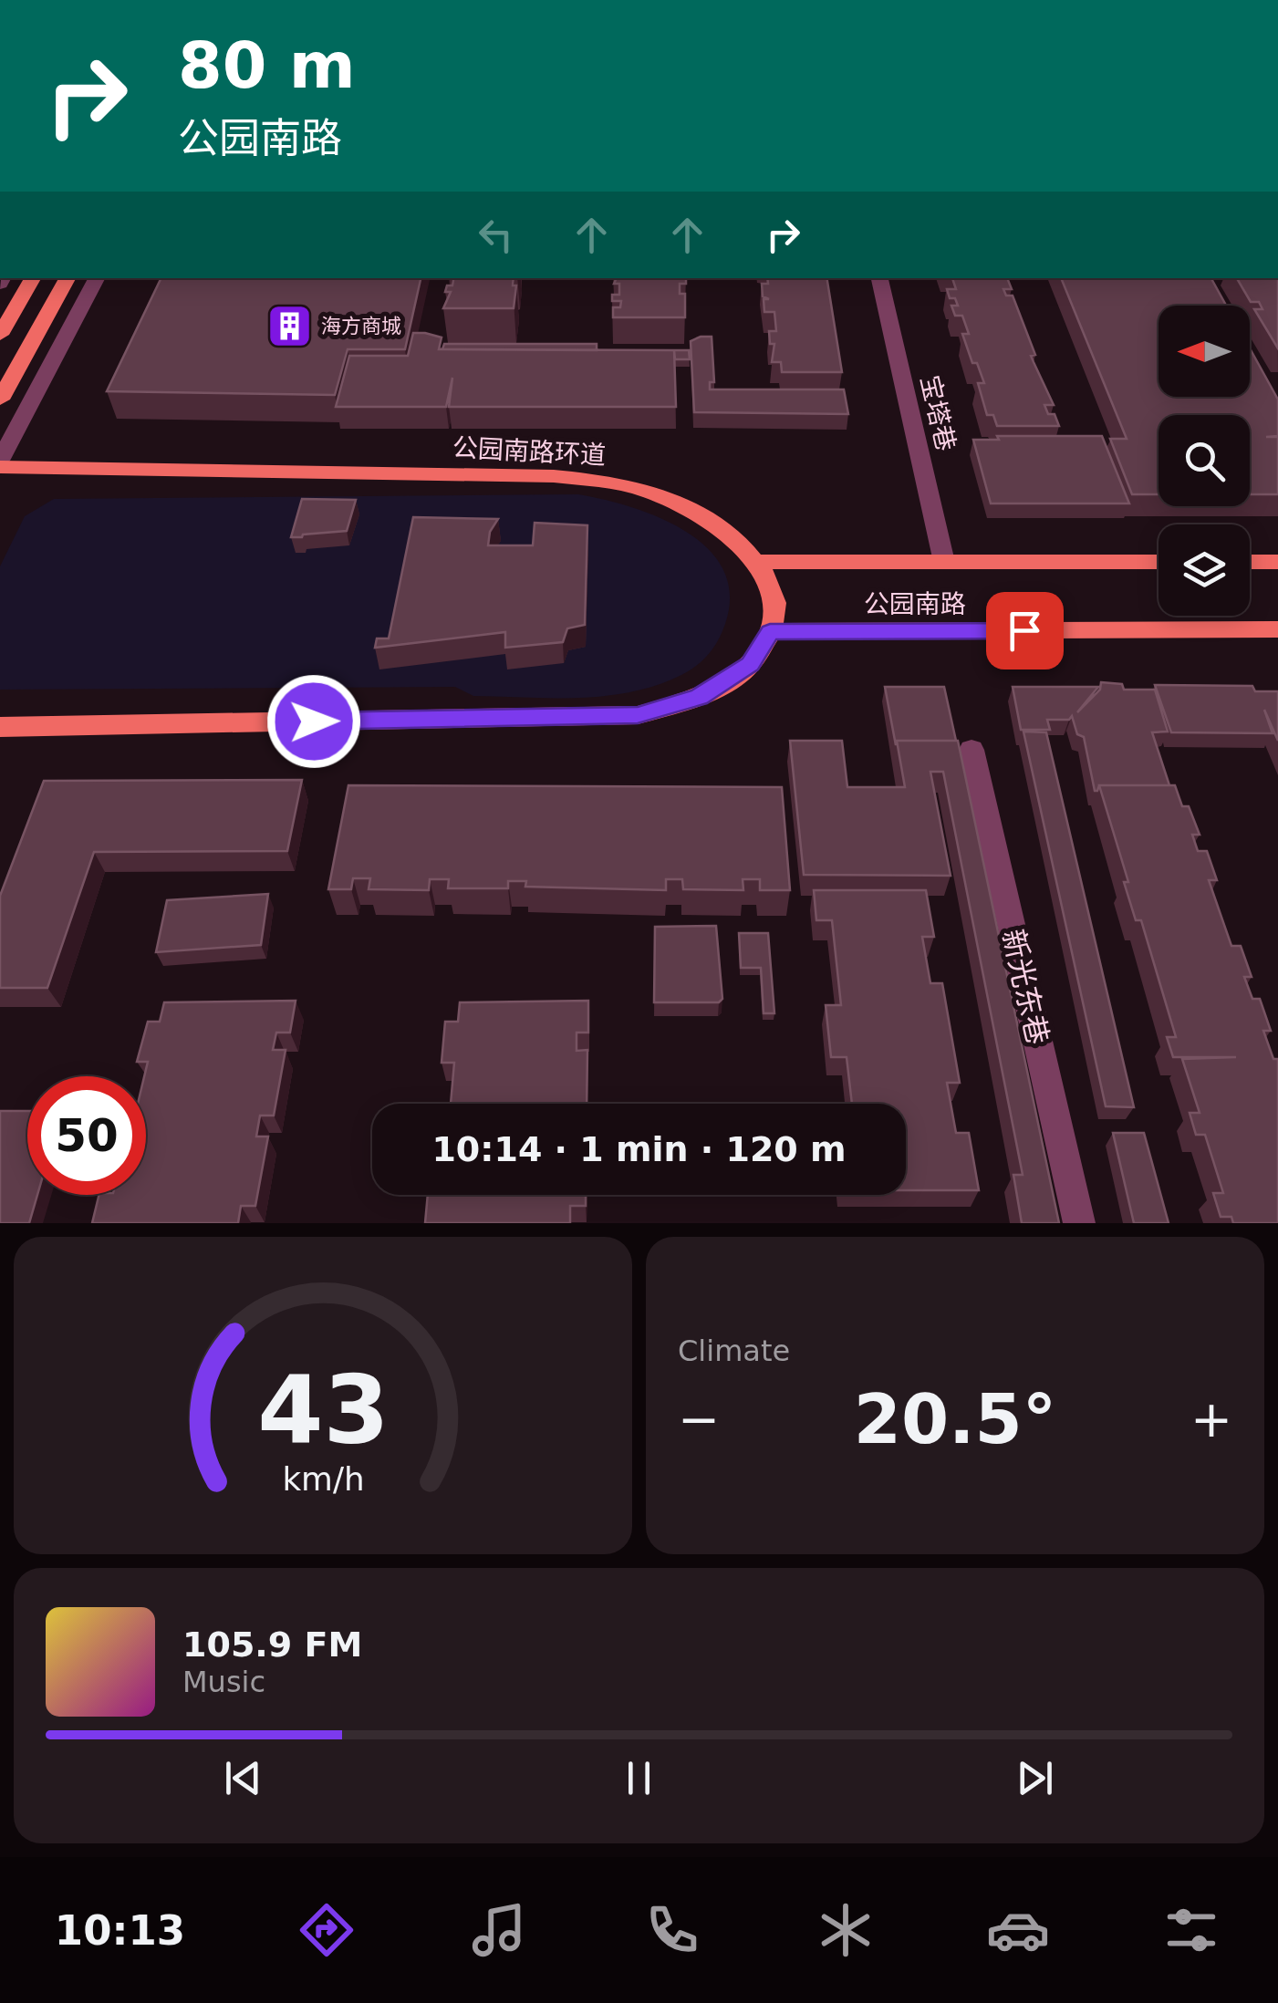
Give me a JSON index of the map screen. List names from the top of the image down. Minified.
{"streets":{"main road":["公园南路环道","公园南路"],"street":["宝塔巷","新光东巷"]},"crossings":[["宝塔巷","公园南路"],["公园南路环道","公园南路"]],"places":{"building":["海方商城"]},"north":"left","page":{"turn":["80 m","公园南路"],"limit":"50","trip":"10:14 · 1 min · 120 m","tile":"Climate","heat":["−","20.5°","+"],"song":["105.9 FM","Music"],"tabs":"10:13","gauge":["43","km/h"]}}
